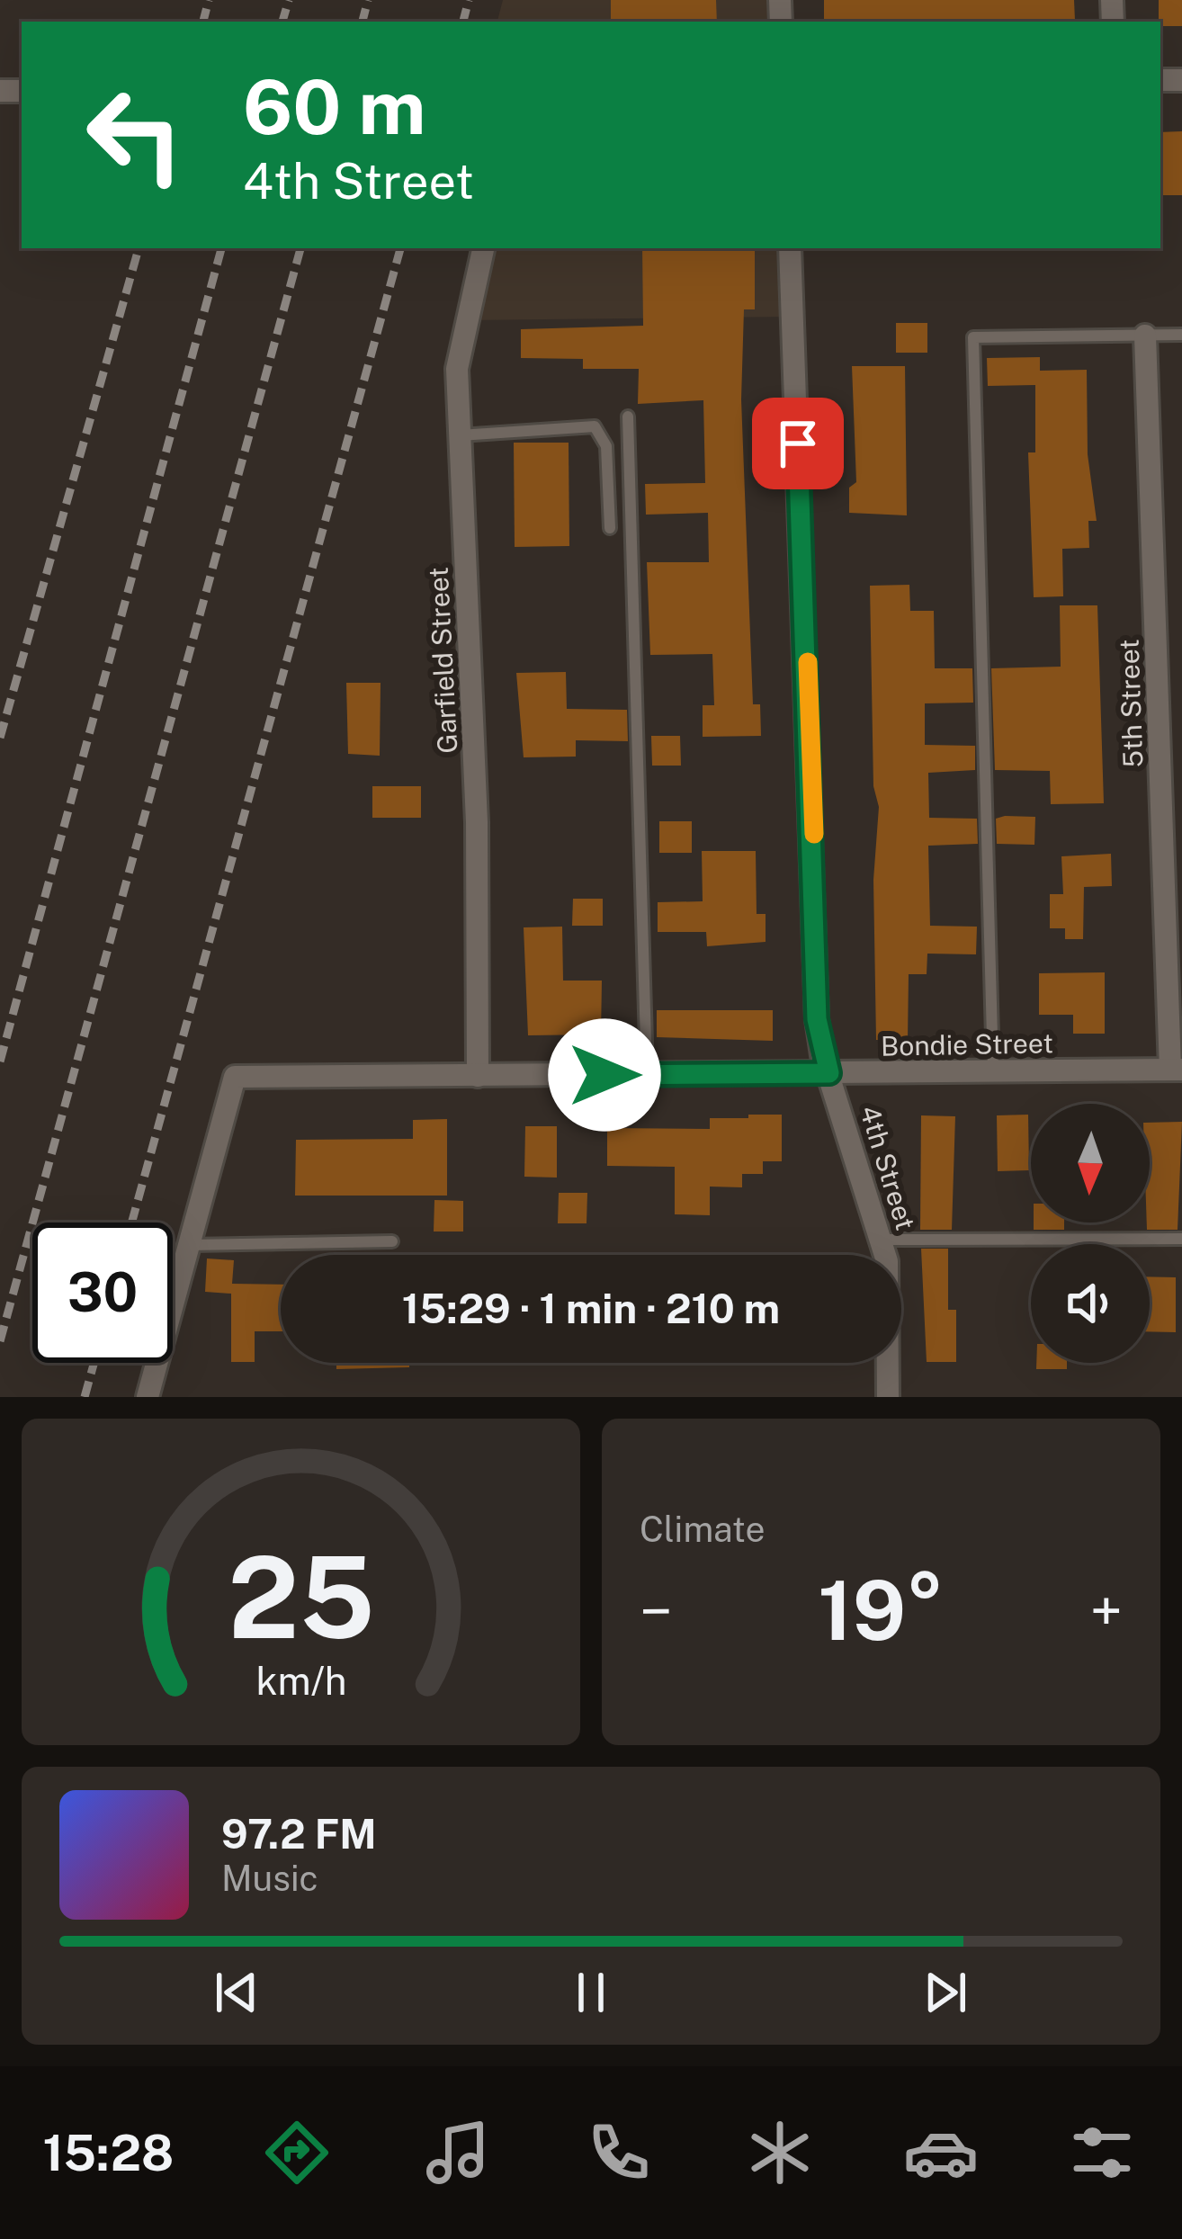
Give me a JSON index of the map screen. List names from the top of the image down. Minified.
{"streets":{"street":["Garfield Street","5th Street","Bondie Street","4th Street"]},"crossings":[["Garfield Street","Bondie Street"],["5th Street","Bondie Street"],["Bondie Street","4th Street"]],"north":"bottom","page":{"turn":["60 m","4th Street"],"limit":"30","trip":"15:29 · 1 min · 210 m","tile":"Climate","heat":["−","19°","+"],"song":["97.2 FM","Music"],"tabs":"15:28","gauge":["25","km/h"]}}
